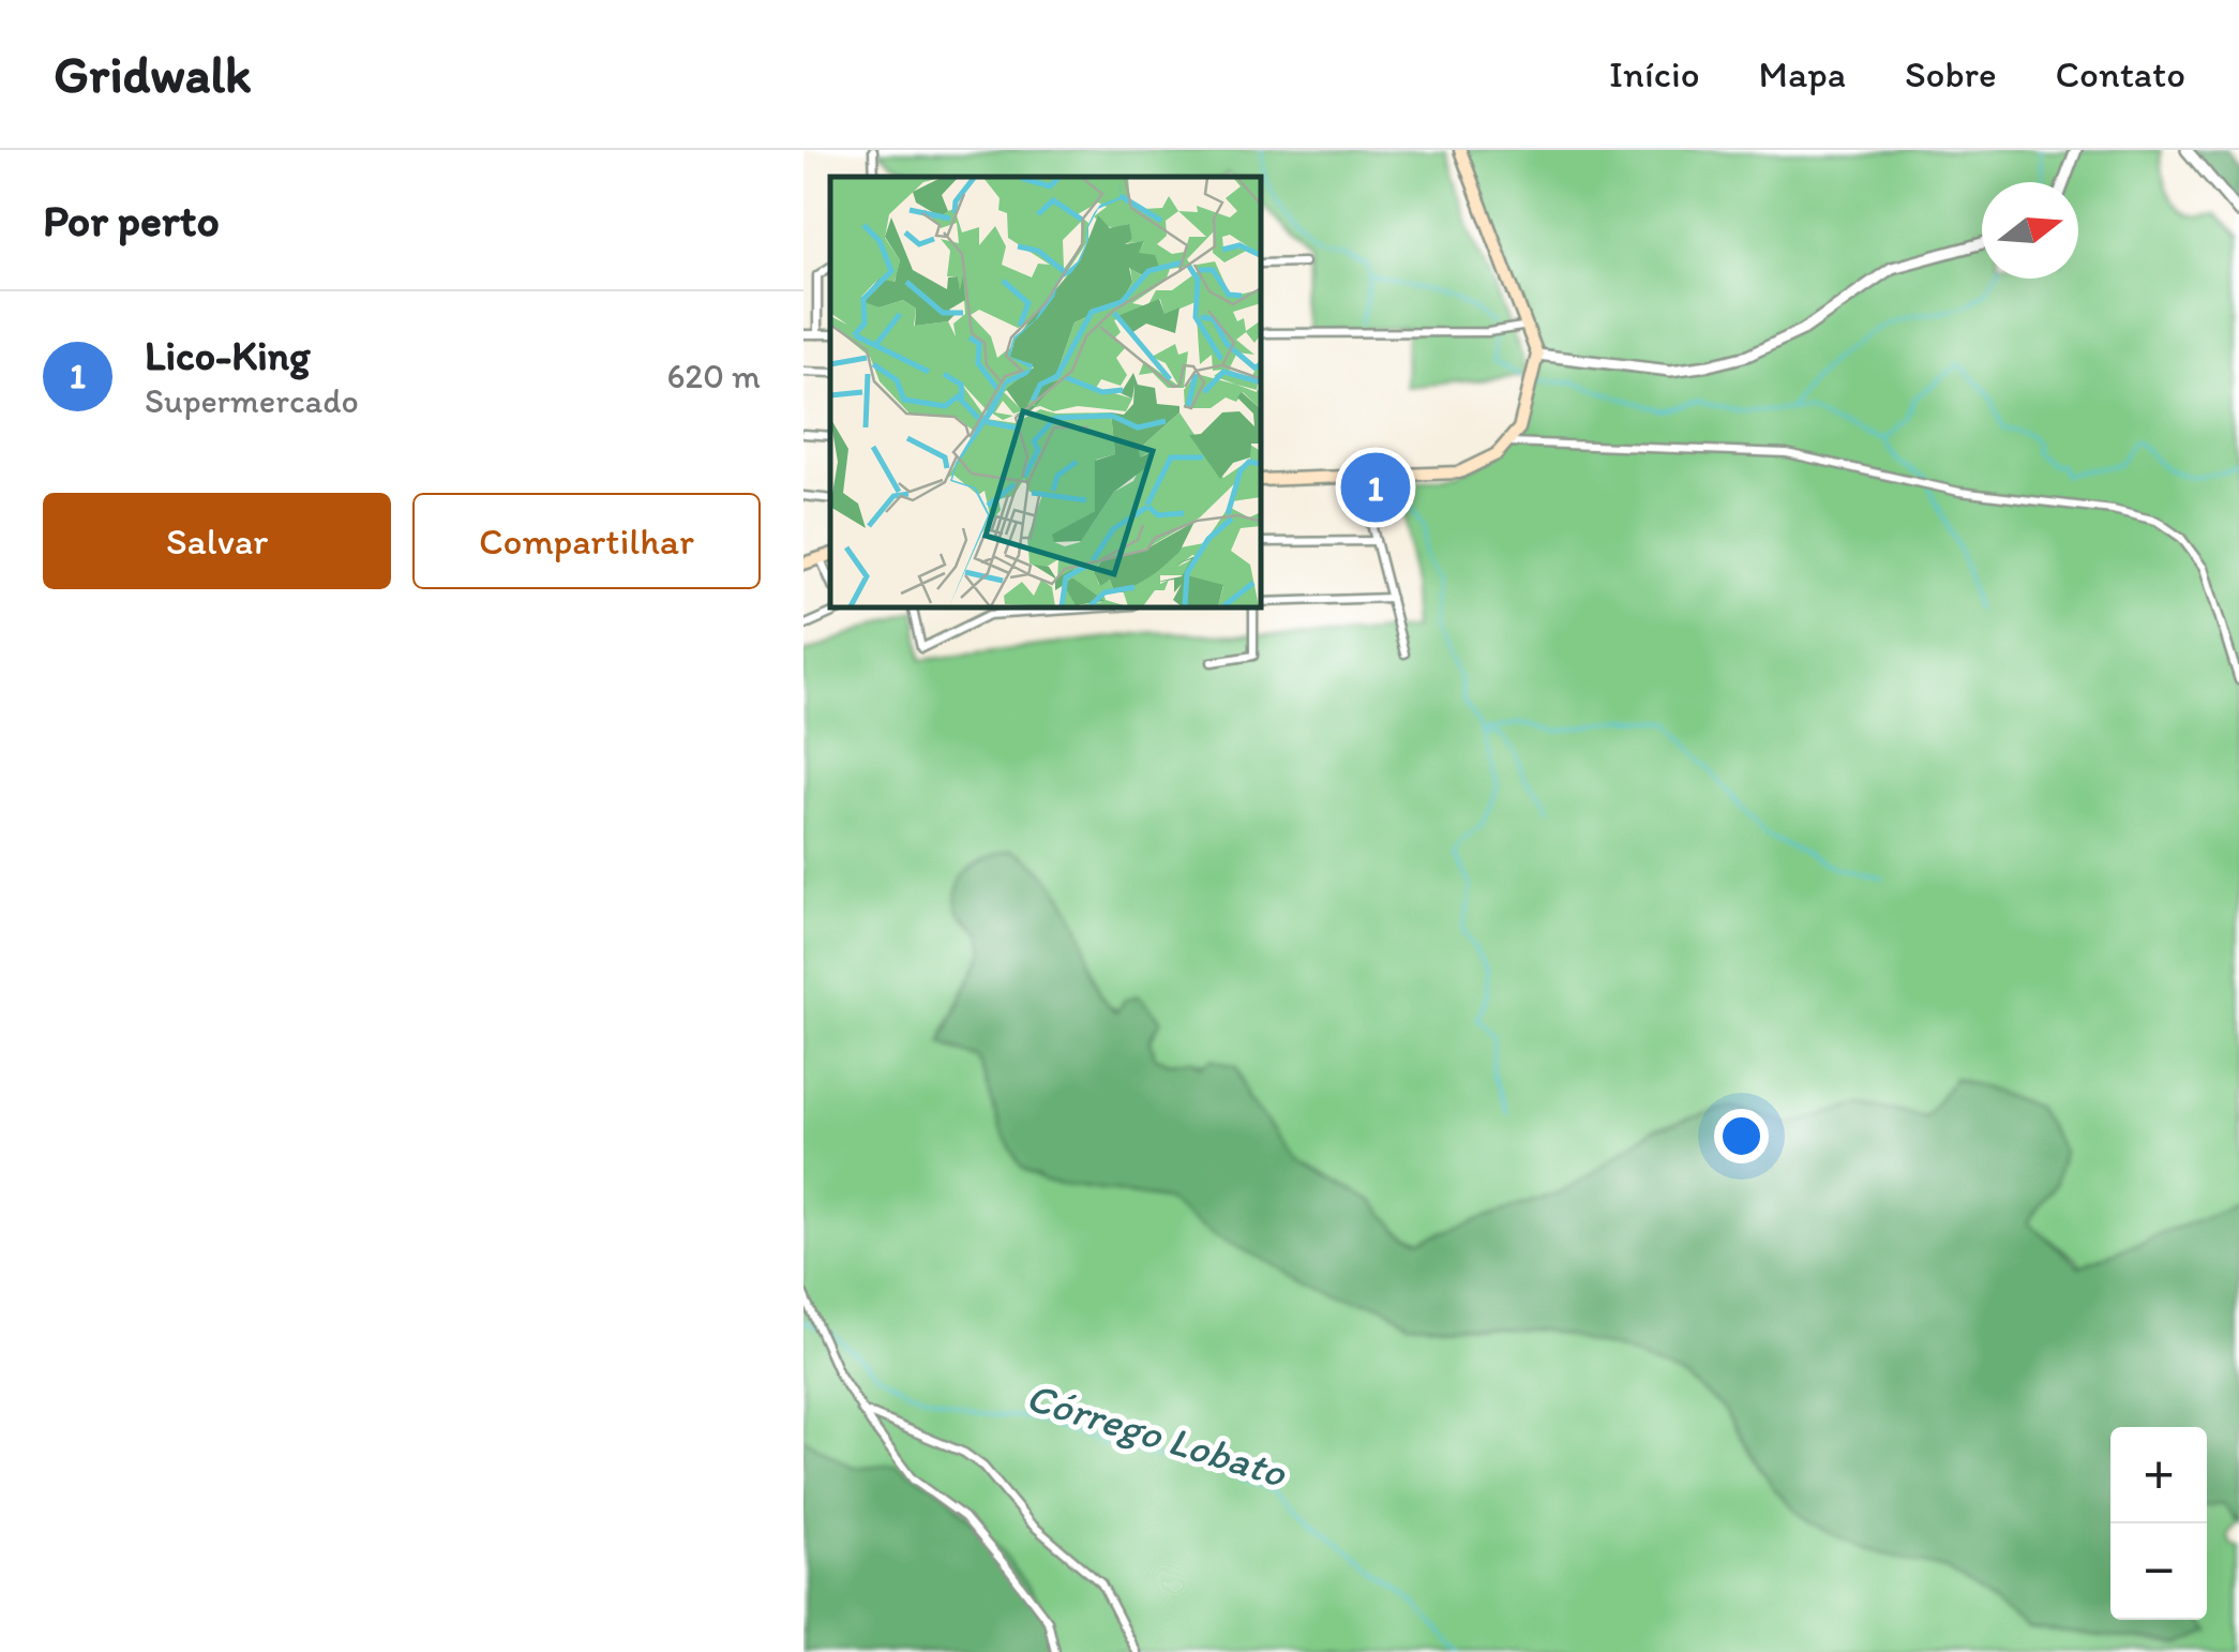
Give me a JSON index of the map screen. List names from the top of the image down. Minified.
{"water":["Córrego Lobato"],"north":"right","page":{"header":"Gridwalk","nav":["Início","Mapa","Sobre","Contato"],"heading":"Por perto","list":[{"mark":"1","name":"Lico-King","note":"Supermercado","value":"620 m"}],"pins":"1","buttons":["Salvar","Compartilhar"],"map_buttons":["+","−"]}}
